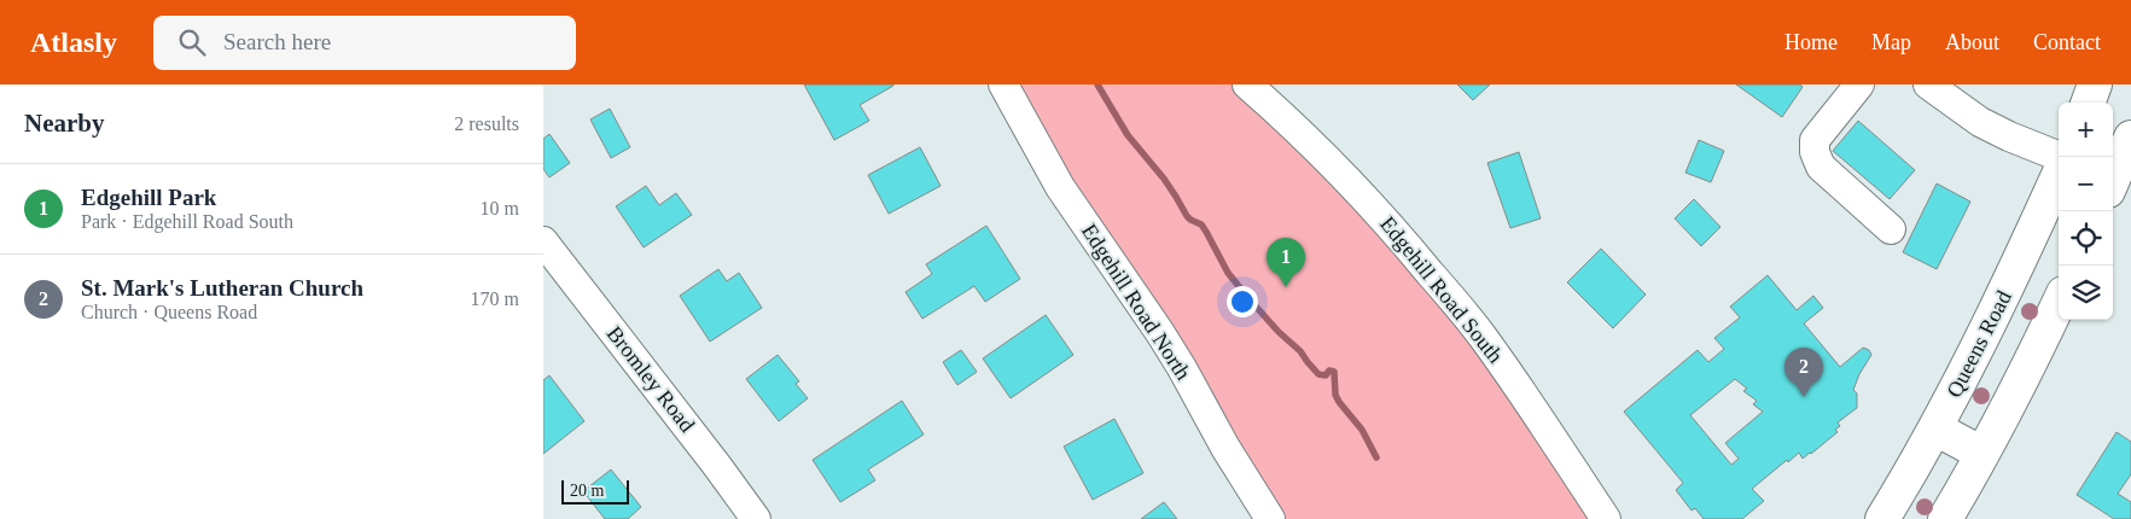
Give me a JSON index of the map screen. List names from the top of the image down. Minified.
{"streets":{"main road":["Queens Road"],"street":["Edgehill Road South","Edgehill Road North","Bromley Road"]},"scale_bar":"20 m","page":{"header":"Atlasly","search":"Search here","nav":["Home","Map","About","Contact"],"heading":["Nearby","2 results"],"map_buttons":["+","−"],"list":[{"mark":"1","name":"Edgehill Park","note":"Park · Edgehill Road South","value":"10 m"},{"mark":"2","name":"St. Mark's Lutheran Church","note":"Church · Queens Road","value":"170 m"}],"pins":["1","2"],"scale":"20 m"}}
